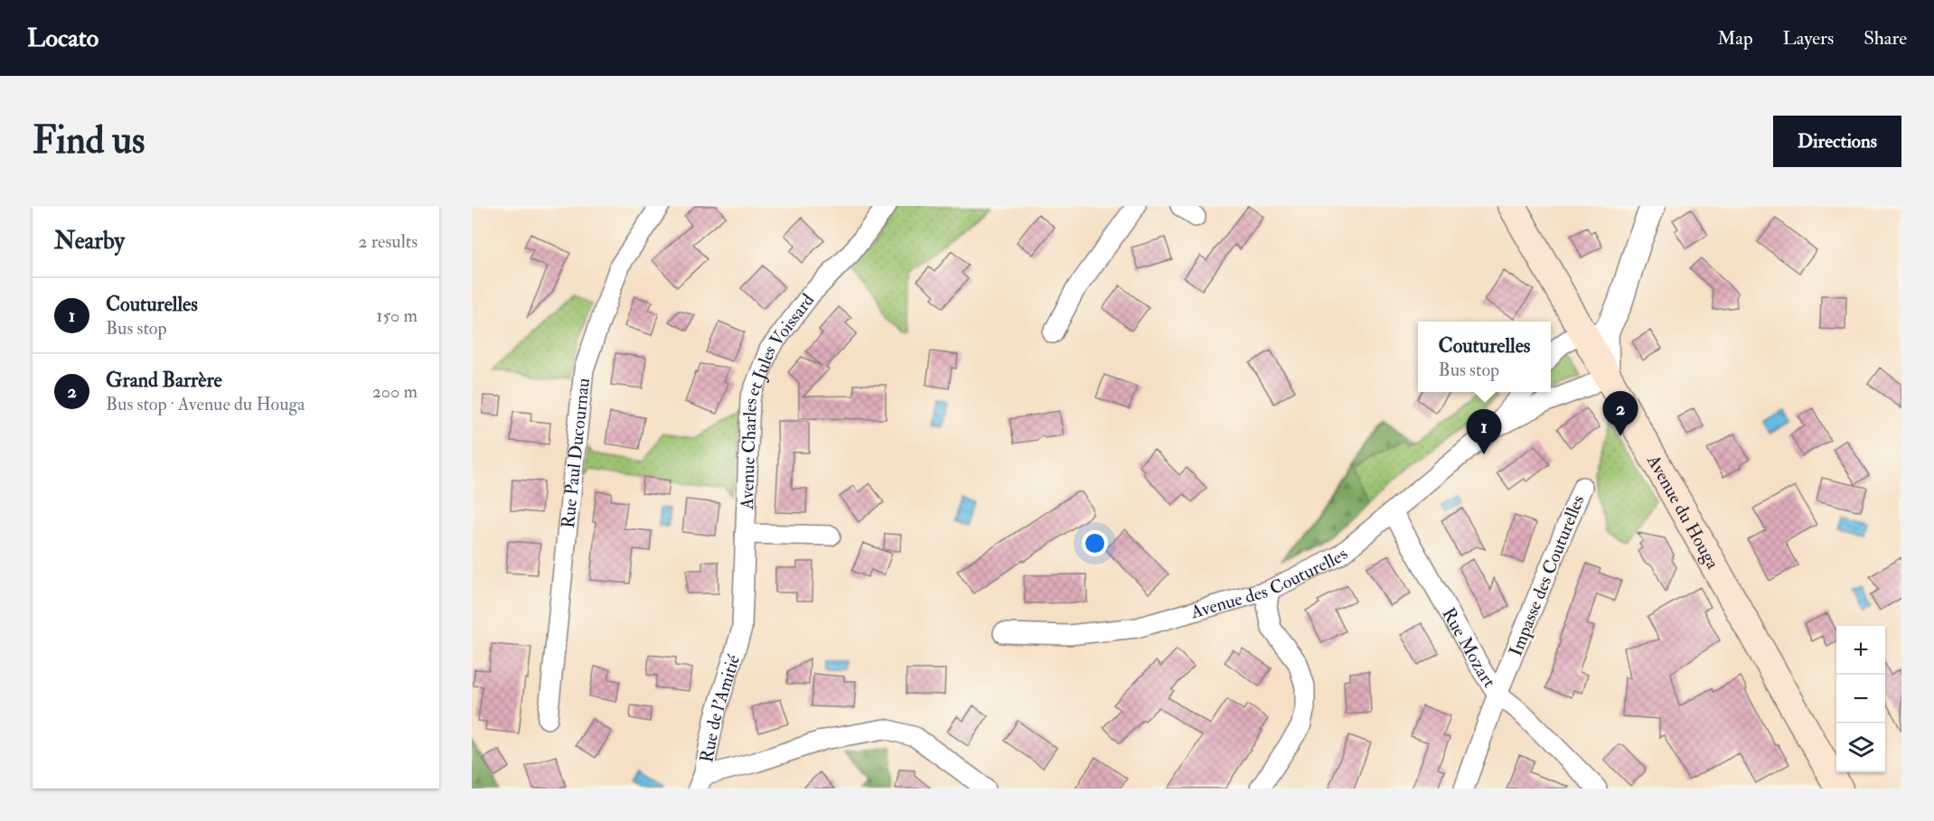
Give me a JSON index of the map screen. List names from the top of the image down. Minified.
{"streets":{"main road":["Avenue du Houga"],"street":["Avenue Charles et Jules Voissard","Rue Paul Ducournau","Impasse des Couturelles","Avenue des Couturelles","Rue Mozart","Rue de l'Amitié"]},"crossings":[["Avenue Charles et Jules Voissard","Rue de l'Amitié"],["Avenue du Houga","Avenue des Couturelles"],["Impasse des Couturelles","Rue Mozart"],["Avenue des Couturelles","Rue Mozart"]],"page":{"header":"Locato","nav":["Map","Layers","Share"],"buttons":"Directions","title":"Find us","heading":["Nearby","2 results"],"list":[{"mark":"1","name":"Couturelles","note":"Bus stop","value":"150 m"},{"mark":"2","name":"Grand Barrère","note":"Bus stop · Avenue du Houga","value":"200 m"}],"popup":["Couturelles","Bus stop"],"pins":["2","1"],"map_buttons":["+","−"]}}
